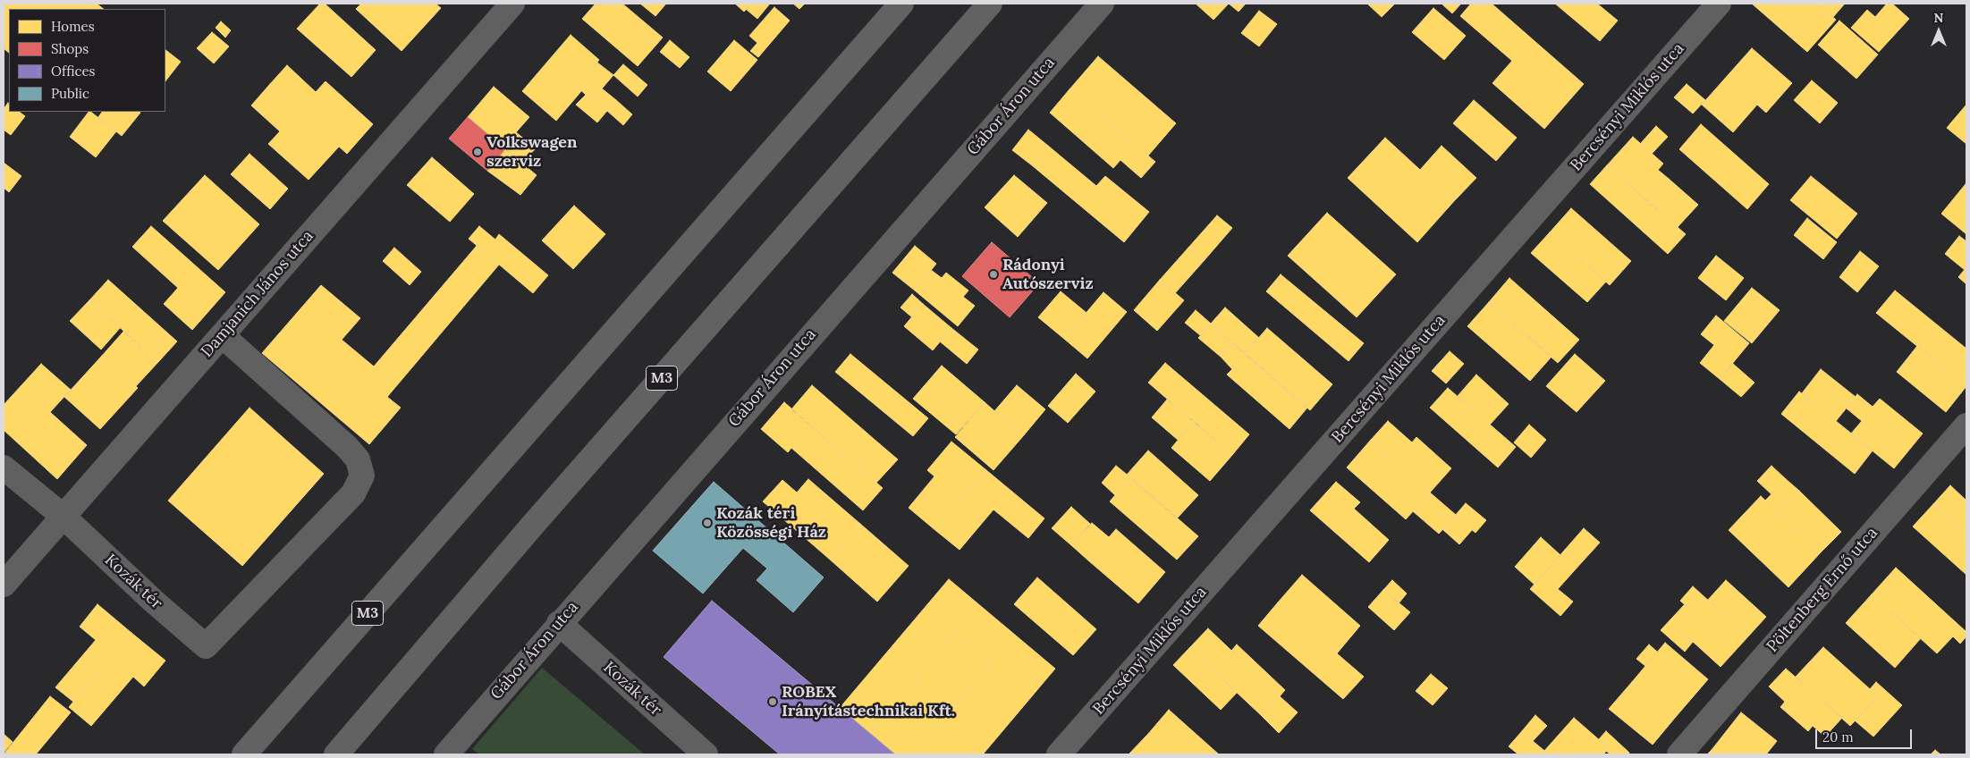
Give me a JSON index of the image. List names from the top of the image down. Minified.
{"streets":{"main road":["M3"],"street":["Gábor Áron utca","Bercsényi Miklós utca","Damjanich János utca","Kozák tér","Pöltenberg Ernő utca"]},"crossings":[["Gábor Áron utca","Kozák tér"],["Damjanich János utca","Kozák tér"]],"places":["Volkswagen szerviz","Rádonyi Autószerviz","Kozák téri Közösségi Ház","ROBEX Irányítástechnikai Kft."],"legend":["Homes","Shops","Offices","Public"],"scale_bar":"20 m","north":"top"}
